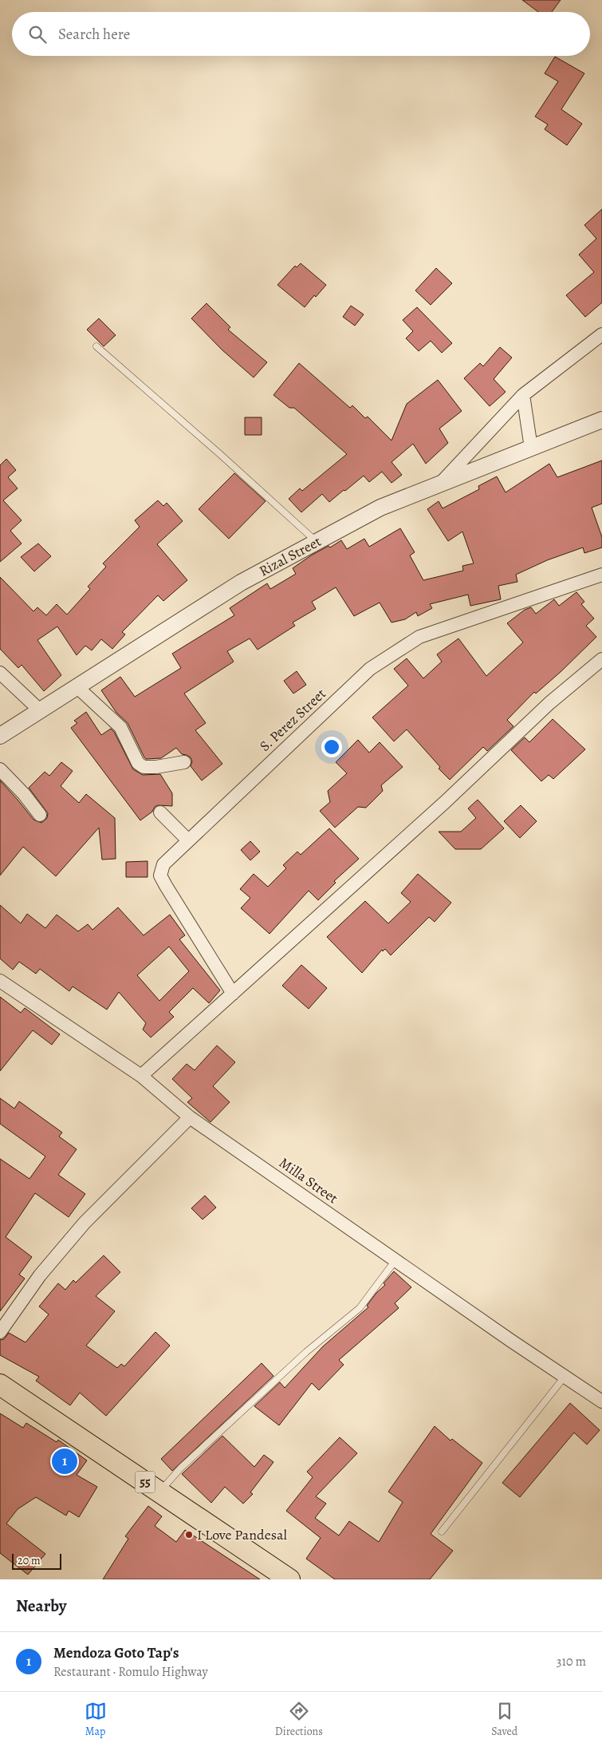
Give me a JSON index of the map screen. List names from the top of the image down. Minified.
{"streets":{"highway":["55"],"street":["Rizal Street","S. Perez Street","Milla Street"]},"places":["I Love Pandesal"],"scale_bar":"20 m","page":{"search":"Search here","pins":"1","scale":"20 m","heading":"Nearby","list":[{"mark":"1","name":"Mendoza Goto Tap's","note":"Restaurant · Romulo Highway","value":"310 m"}],"nav":["Map","Directions","Saved"]}}
